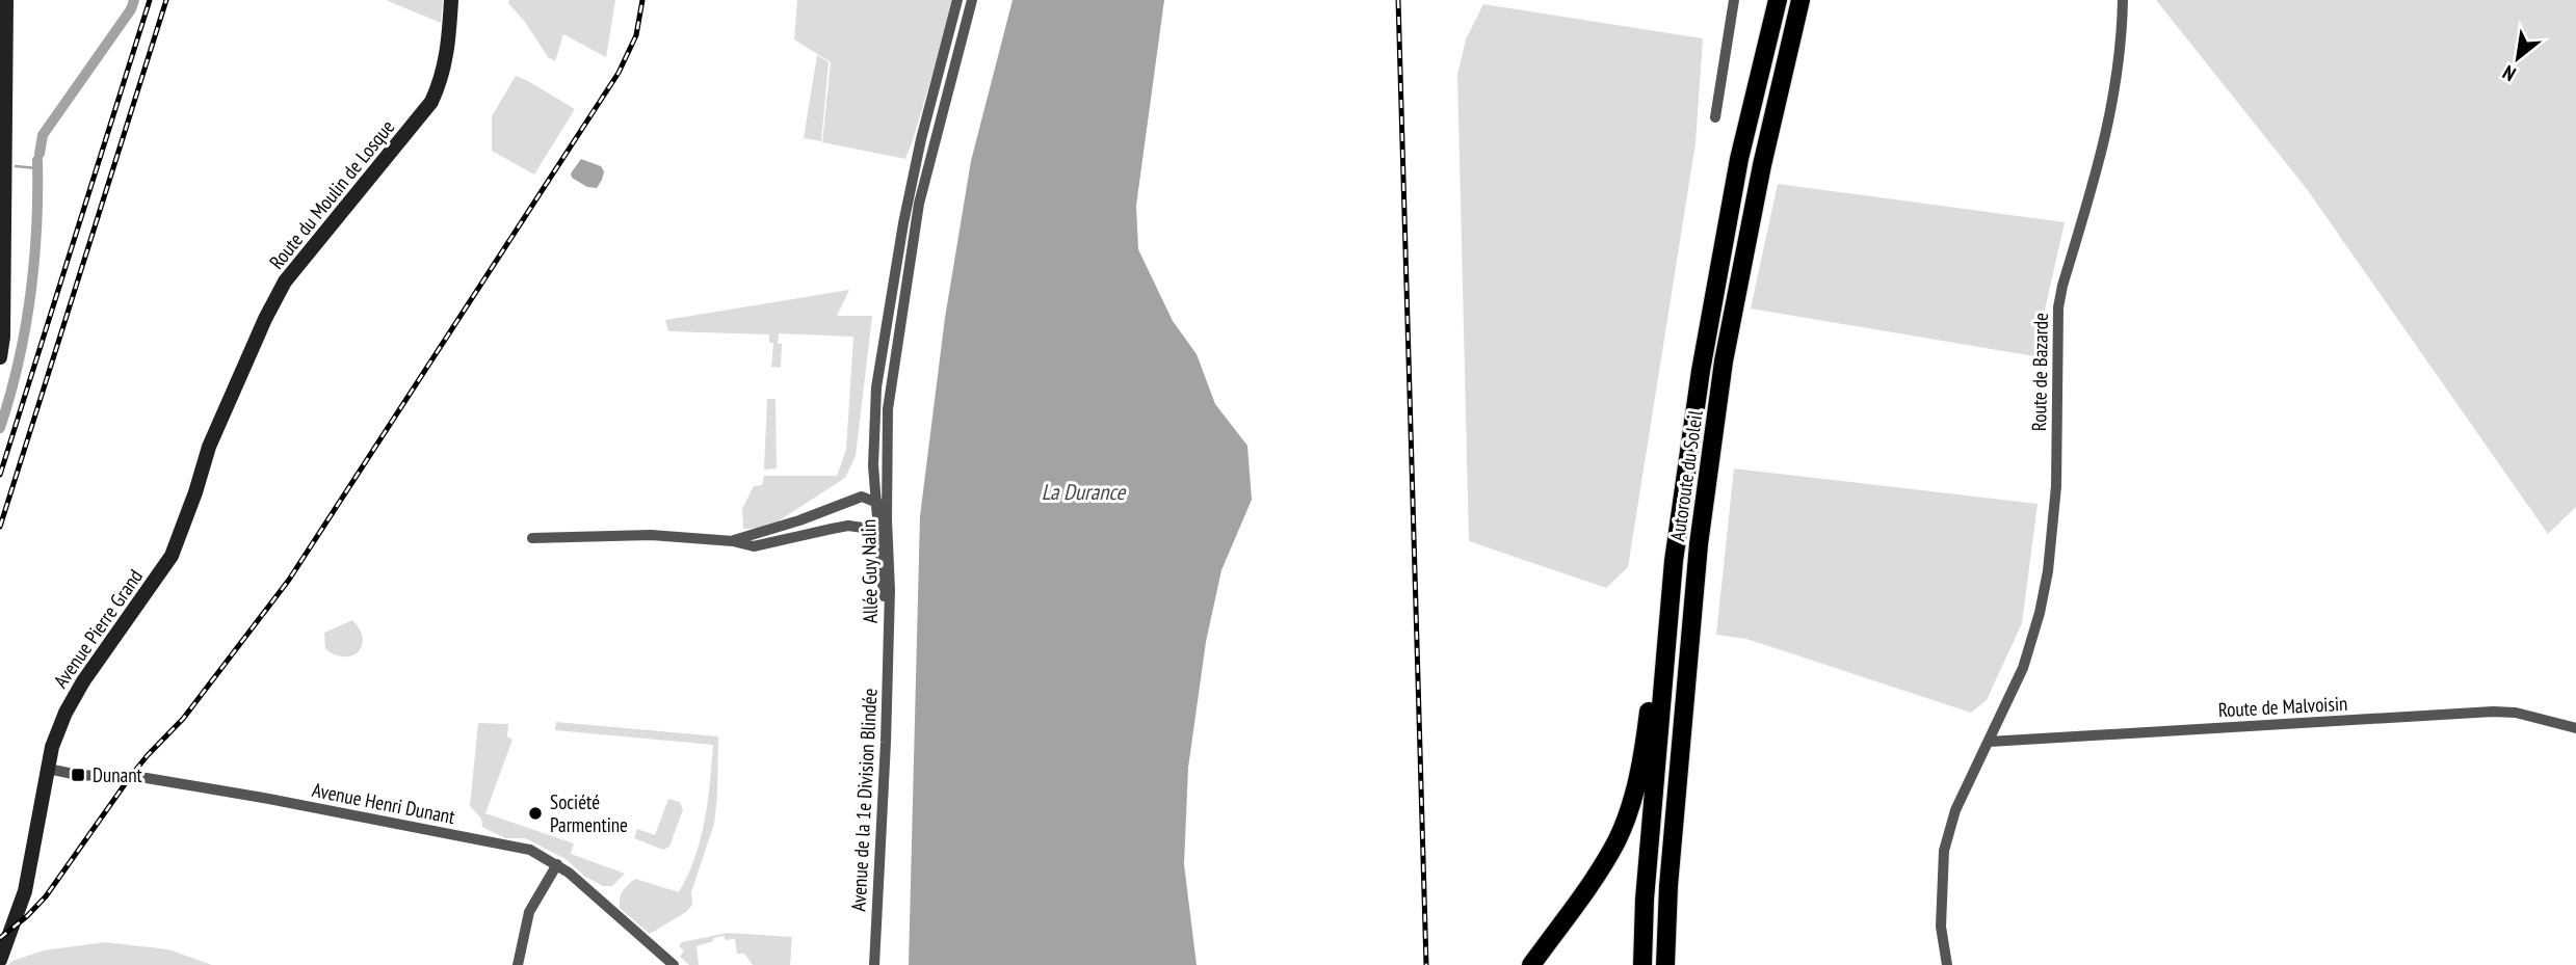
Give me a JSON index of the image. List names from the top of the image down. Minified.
{"streets":{"highway":["Autoroute du Soleil"],"street":["Route du Moulin de Losque","Route de Bazarde","Allée Guy Nalin","Avenue Pierre Grand","Route de Malvoisin","Avenue de la 1e Division Blindée","Avenue Henri Dunant"]},"crossings":[["Route du Moulin de Losque","Avenue Pierre Grand"],["Route de Bazarde","Route de Malvoisin"],["Allée Guy Nalin","Avenue de la 1e Division Blindée"],["Avenue Pierre Grand","Avenue Henri Dunant"]],"water":["La Durance"],"places":{"transit":["Dunant"],"other":["Société Parmentine"]},"north":"bottom left"}
